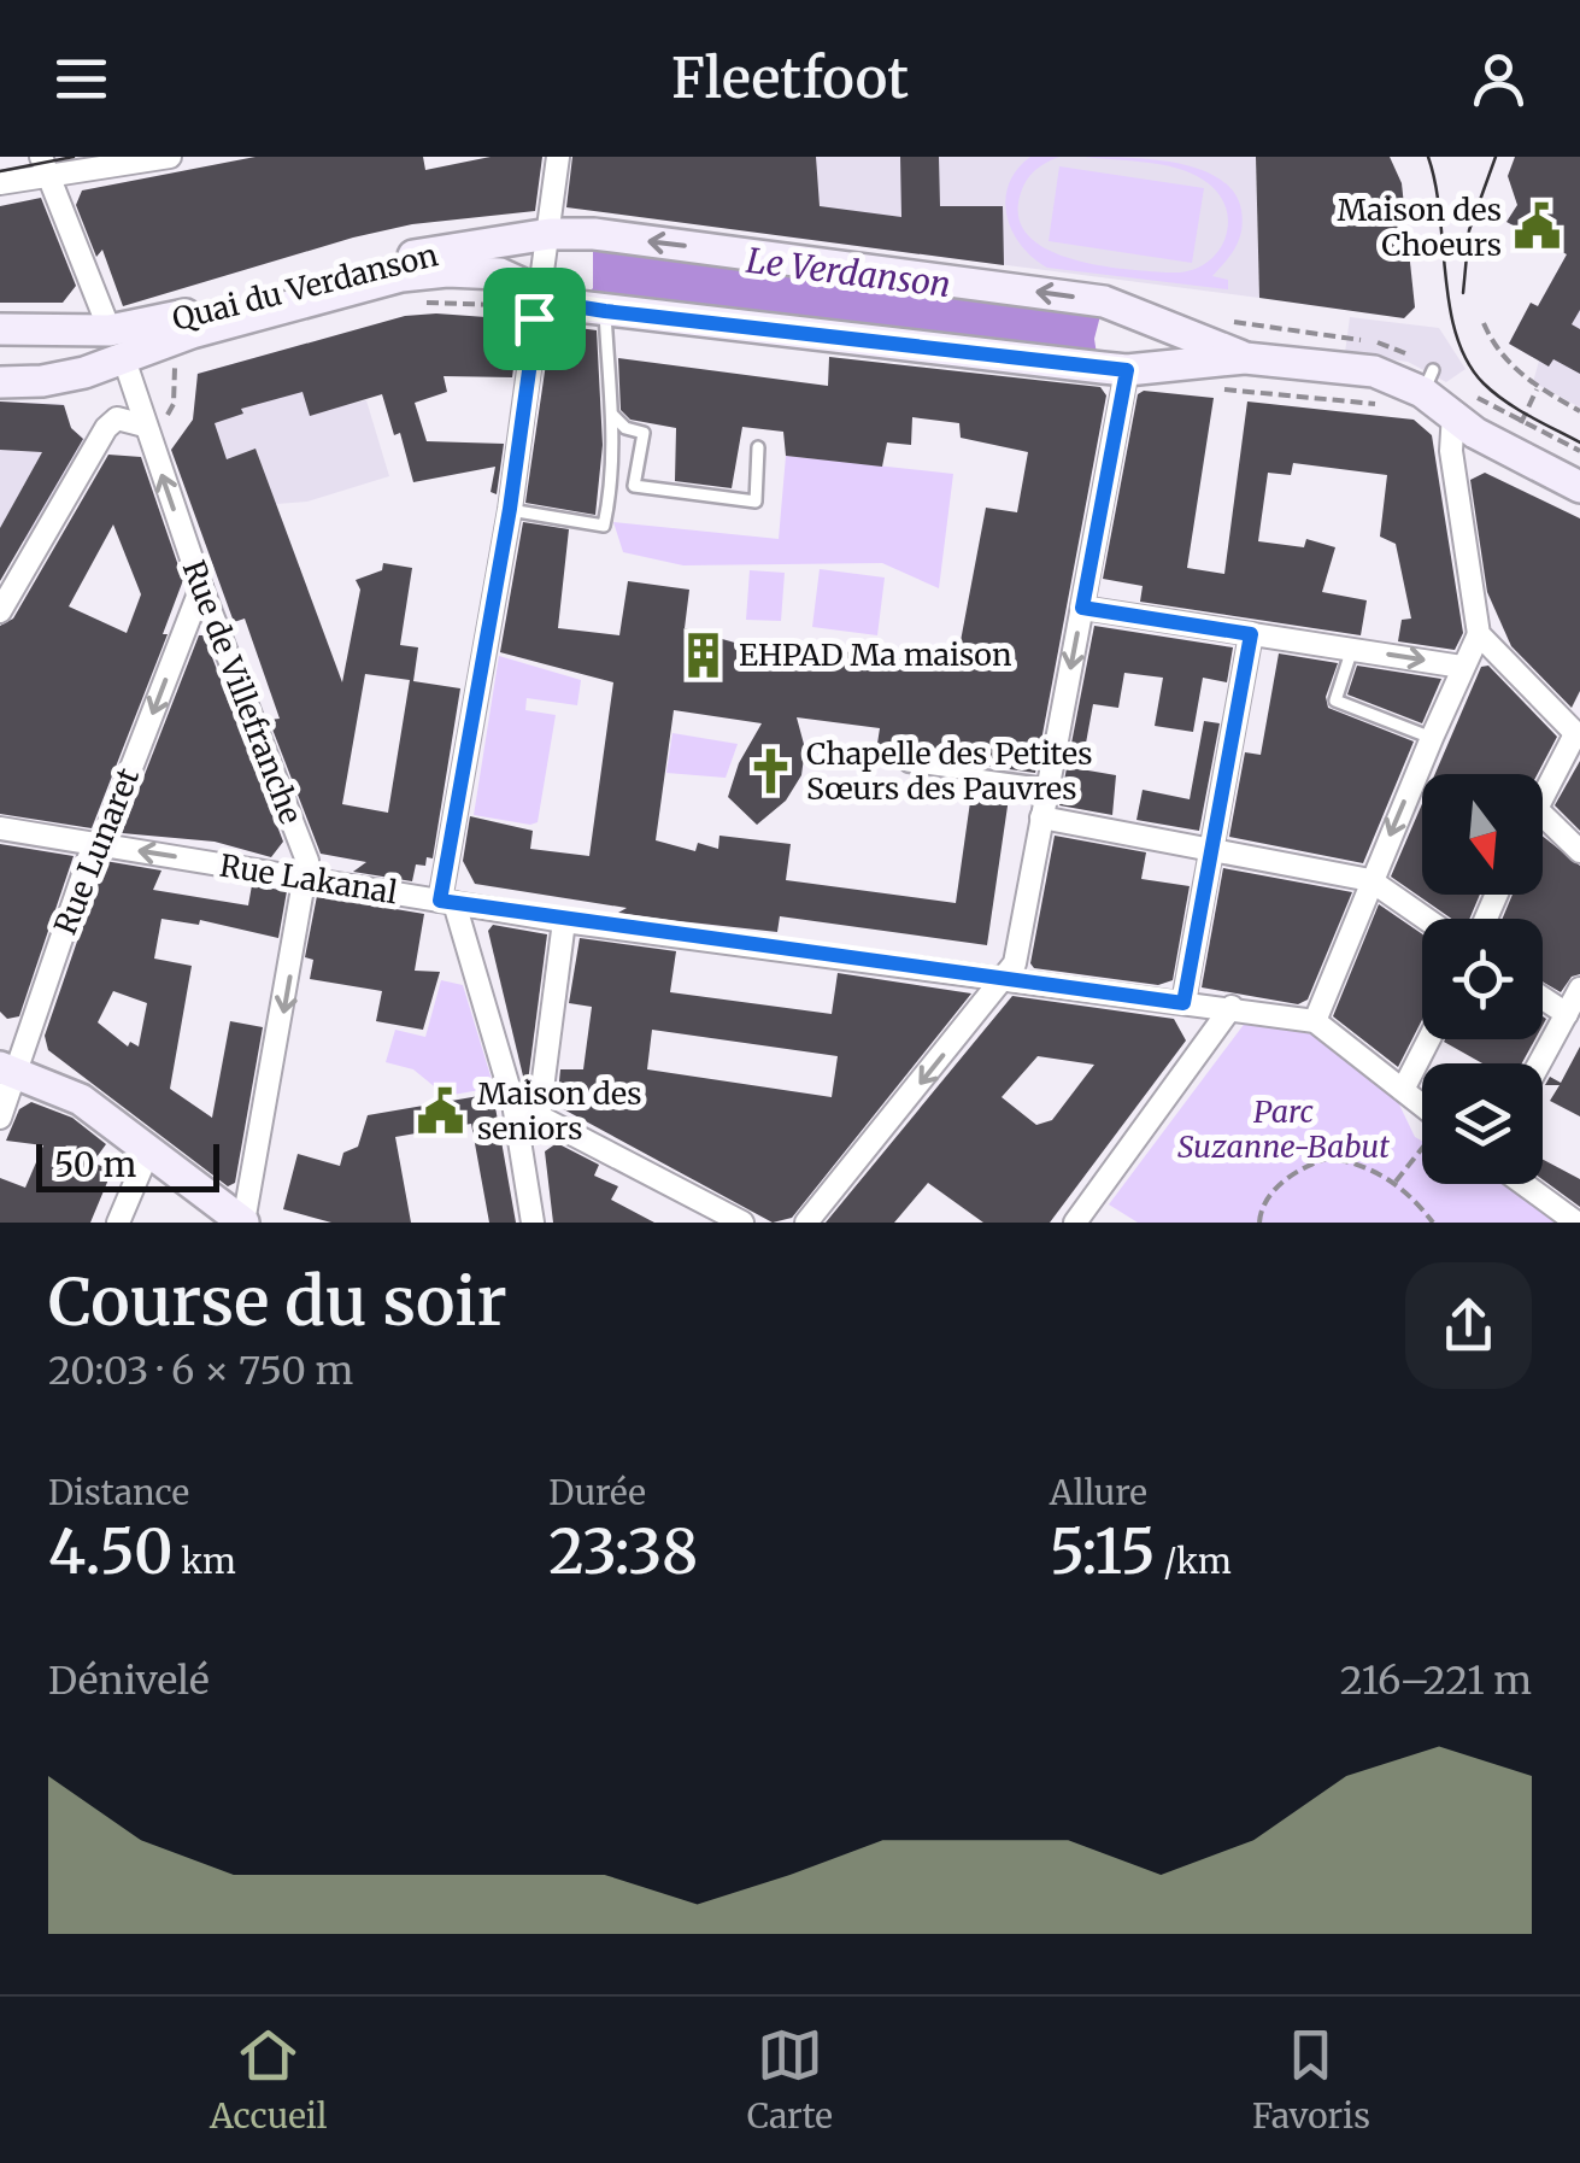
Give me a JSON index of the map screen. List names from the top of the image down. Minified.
{"streets":{"main road":["Quai du Verdanson"],"street":["Rue de Villefranche","Rue Lunaret","Rue Lakanal"]},"crossings":[["Quai du Verdanson","Rue de Villefranche"],["Rue de Villefranche","Rue Lunaret"],["Rue de Villefranche","Rue Lakanal"],["Rue Lunaret","Rue Lakanal"]],"one_way":["Rue Lunaret"],"water":["Le Verdanson"],"parks":["Parc Suzanne-Babut"],"places":{"public building":["Maison des Choeurs","Maison des seniors"],"building":["EHPAD Ma maison"],"church":["Chapelle des Petites Sœurs des Pauvres"]},"scale_bar":"50 m","north":"bottom","page":{"header":"Fleetfoot","scale":"50 m","heading":["Course du soir","20:03 · 6 × 750 m"],"stats":[["Distance","4.50 km"],["Durée","23:38"],["Allure","5:15 /km"]],"chart":["Dénivelé","216–221 m"],"tabs":["Accueil","Carte","Favoris"]}}
